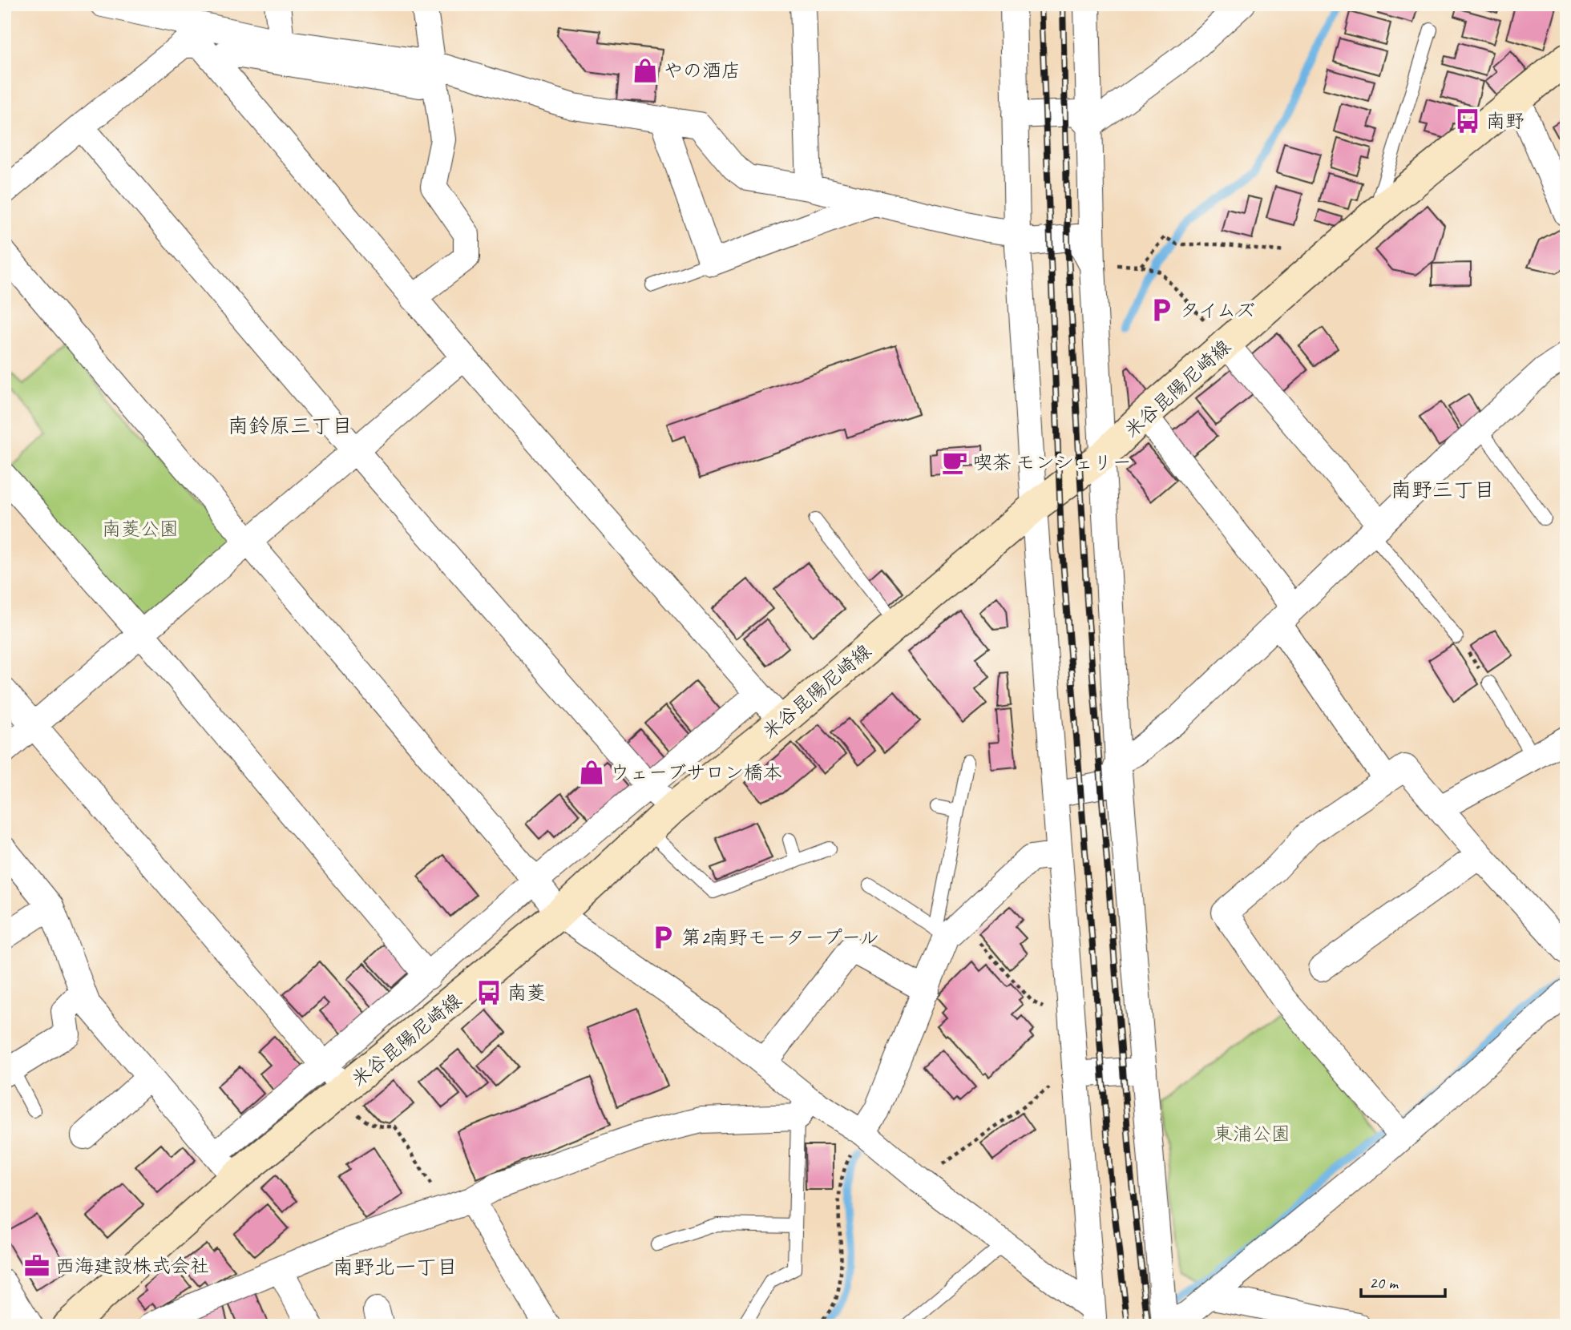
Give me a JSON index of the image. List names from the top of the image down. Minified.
{"streets":{"main road":["米谷昆陽尼崎線"]},"districts":["南鈴原三丁目","南野三丁目","南野北一丁目"],"parks":["南菱公園","東浦公園"],"places":{"shop":["やの酒店","ウェーブサロン橋本"],"bus stop":["南野","南菱"],"parking":["タイムズ","第2南野モータープール"],"cafe":["喫茶 モンシェリー"],"office":["西海建設株式会社"]},"scale_bar":"20 m"}
